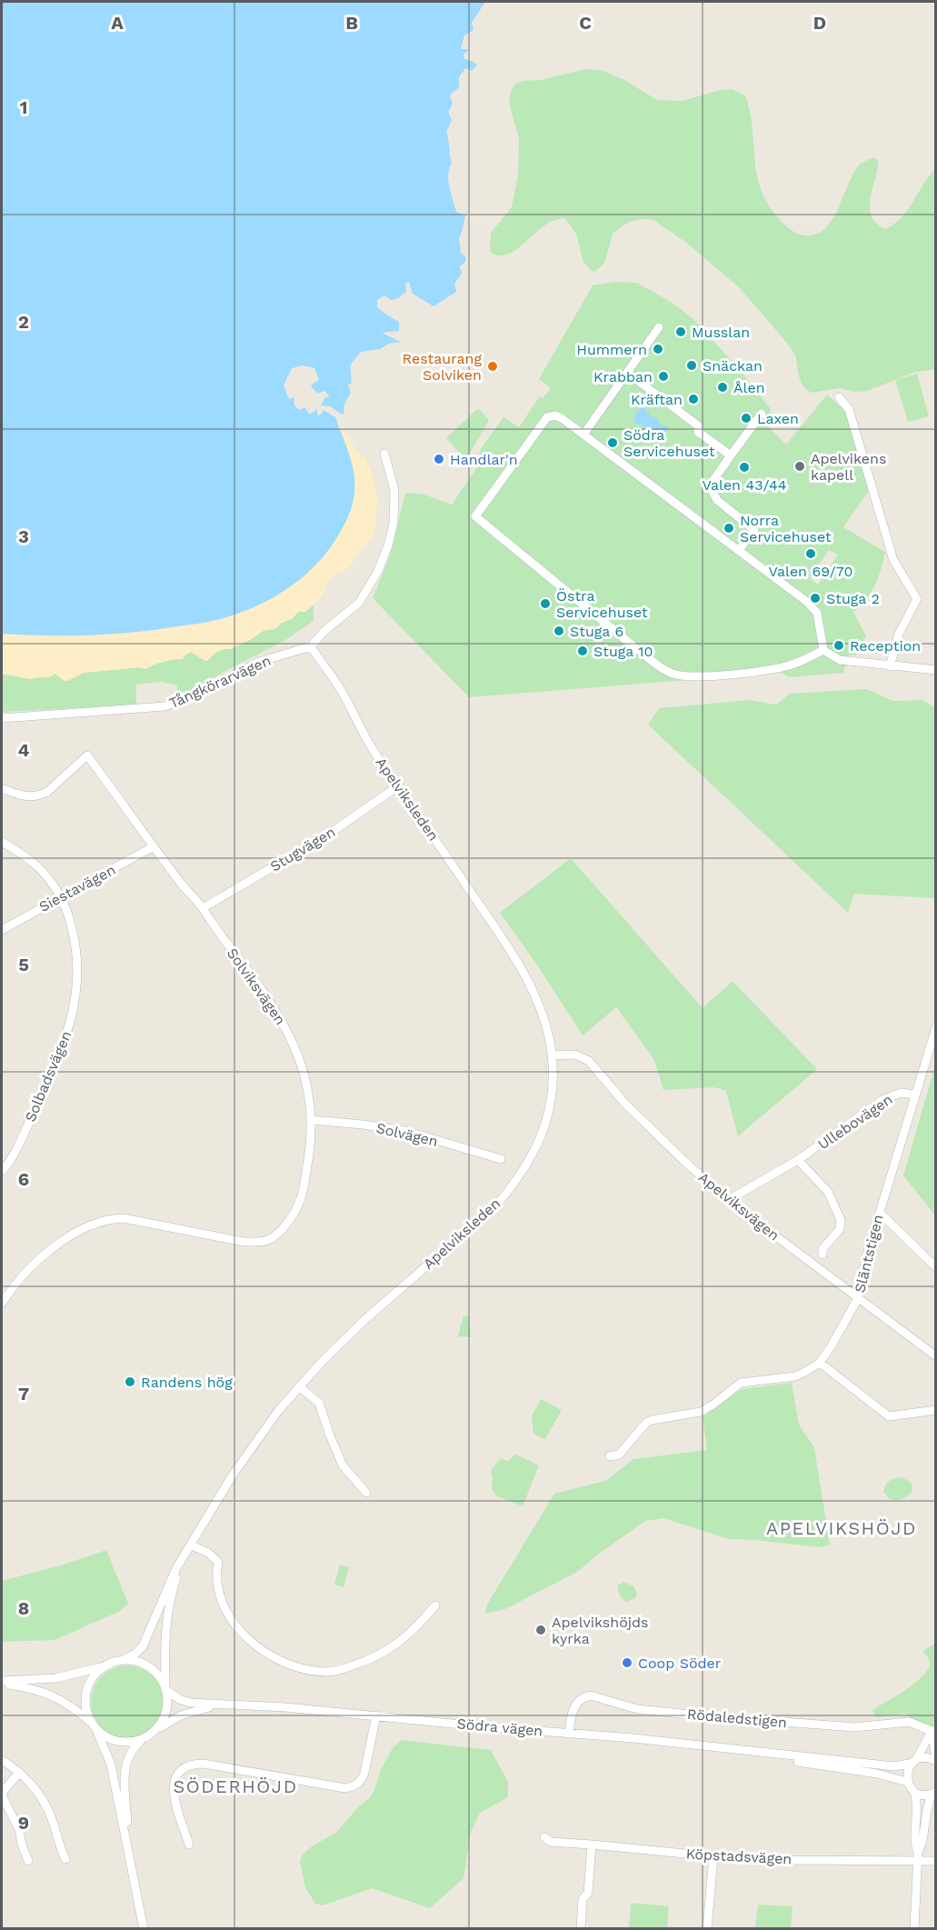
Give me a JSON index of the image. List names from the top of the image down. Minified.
{"streets":{"street":["Tångkörarvägen","Apelviksleden","Stugvägen","Siestavägen","Solviksvägen","Solbadsvägen","Ullebovägen","Solvägen","Apelviksvägen","Släntstigen","Rödaledstigen","Södra vägen","Köpstadsvägen"]},"crossings":[["Tångkörarvägen","Apelviksleden"],["Apelviksleden","Stugvägen"],["Apelviksleden","Apelviksvägen"],["Apelviksleden","Södra vägen"],["Stugvägen","Solviksvägen"],["Siestavägen","Solviksvägen"],["Siestavägen","Solbadsvägen"],["Solviksvägen","Solvägen"],["Ullebovägen","Apelviksvägen"],["Ullebovägen","Släntstigen"],["Apelviksvägen","Släntstigen"],["Rödaledstigen","Södra vägen"]],"districts":["APELVIKSHÖJD","SÖDERHÖJD"],"places":["Musslan","Hummern","Snäckan","Restaurang Solviken","Krabban","Ålen","Kräftan","Laxen","Södra Servicehuset","Handlar'n","Apelvikens kapell","Valen 43/44","Norra Servicehuset","Valen 69/70","Stuga 2","Östra Servicehuset","Stuga 6","Reception","Stuga 10","Randens hög","Apelvikshöjds kyrka","Coop Söder"],"grid":{"columns":["A","B","C","D"],"rows":["1","2","3","4","5","6","7","8","9"]}}
